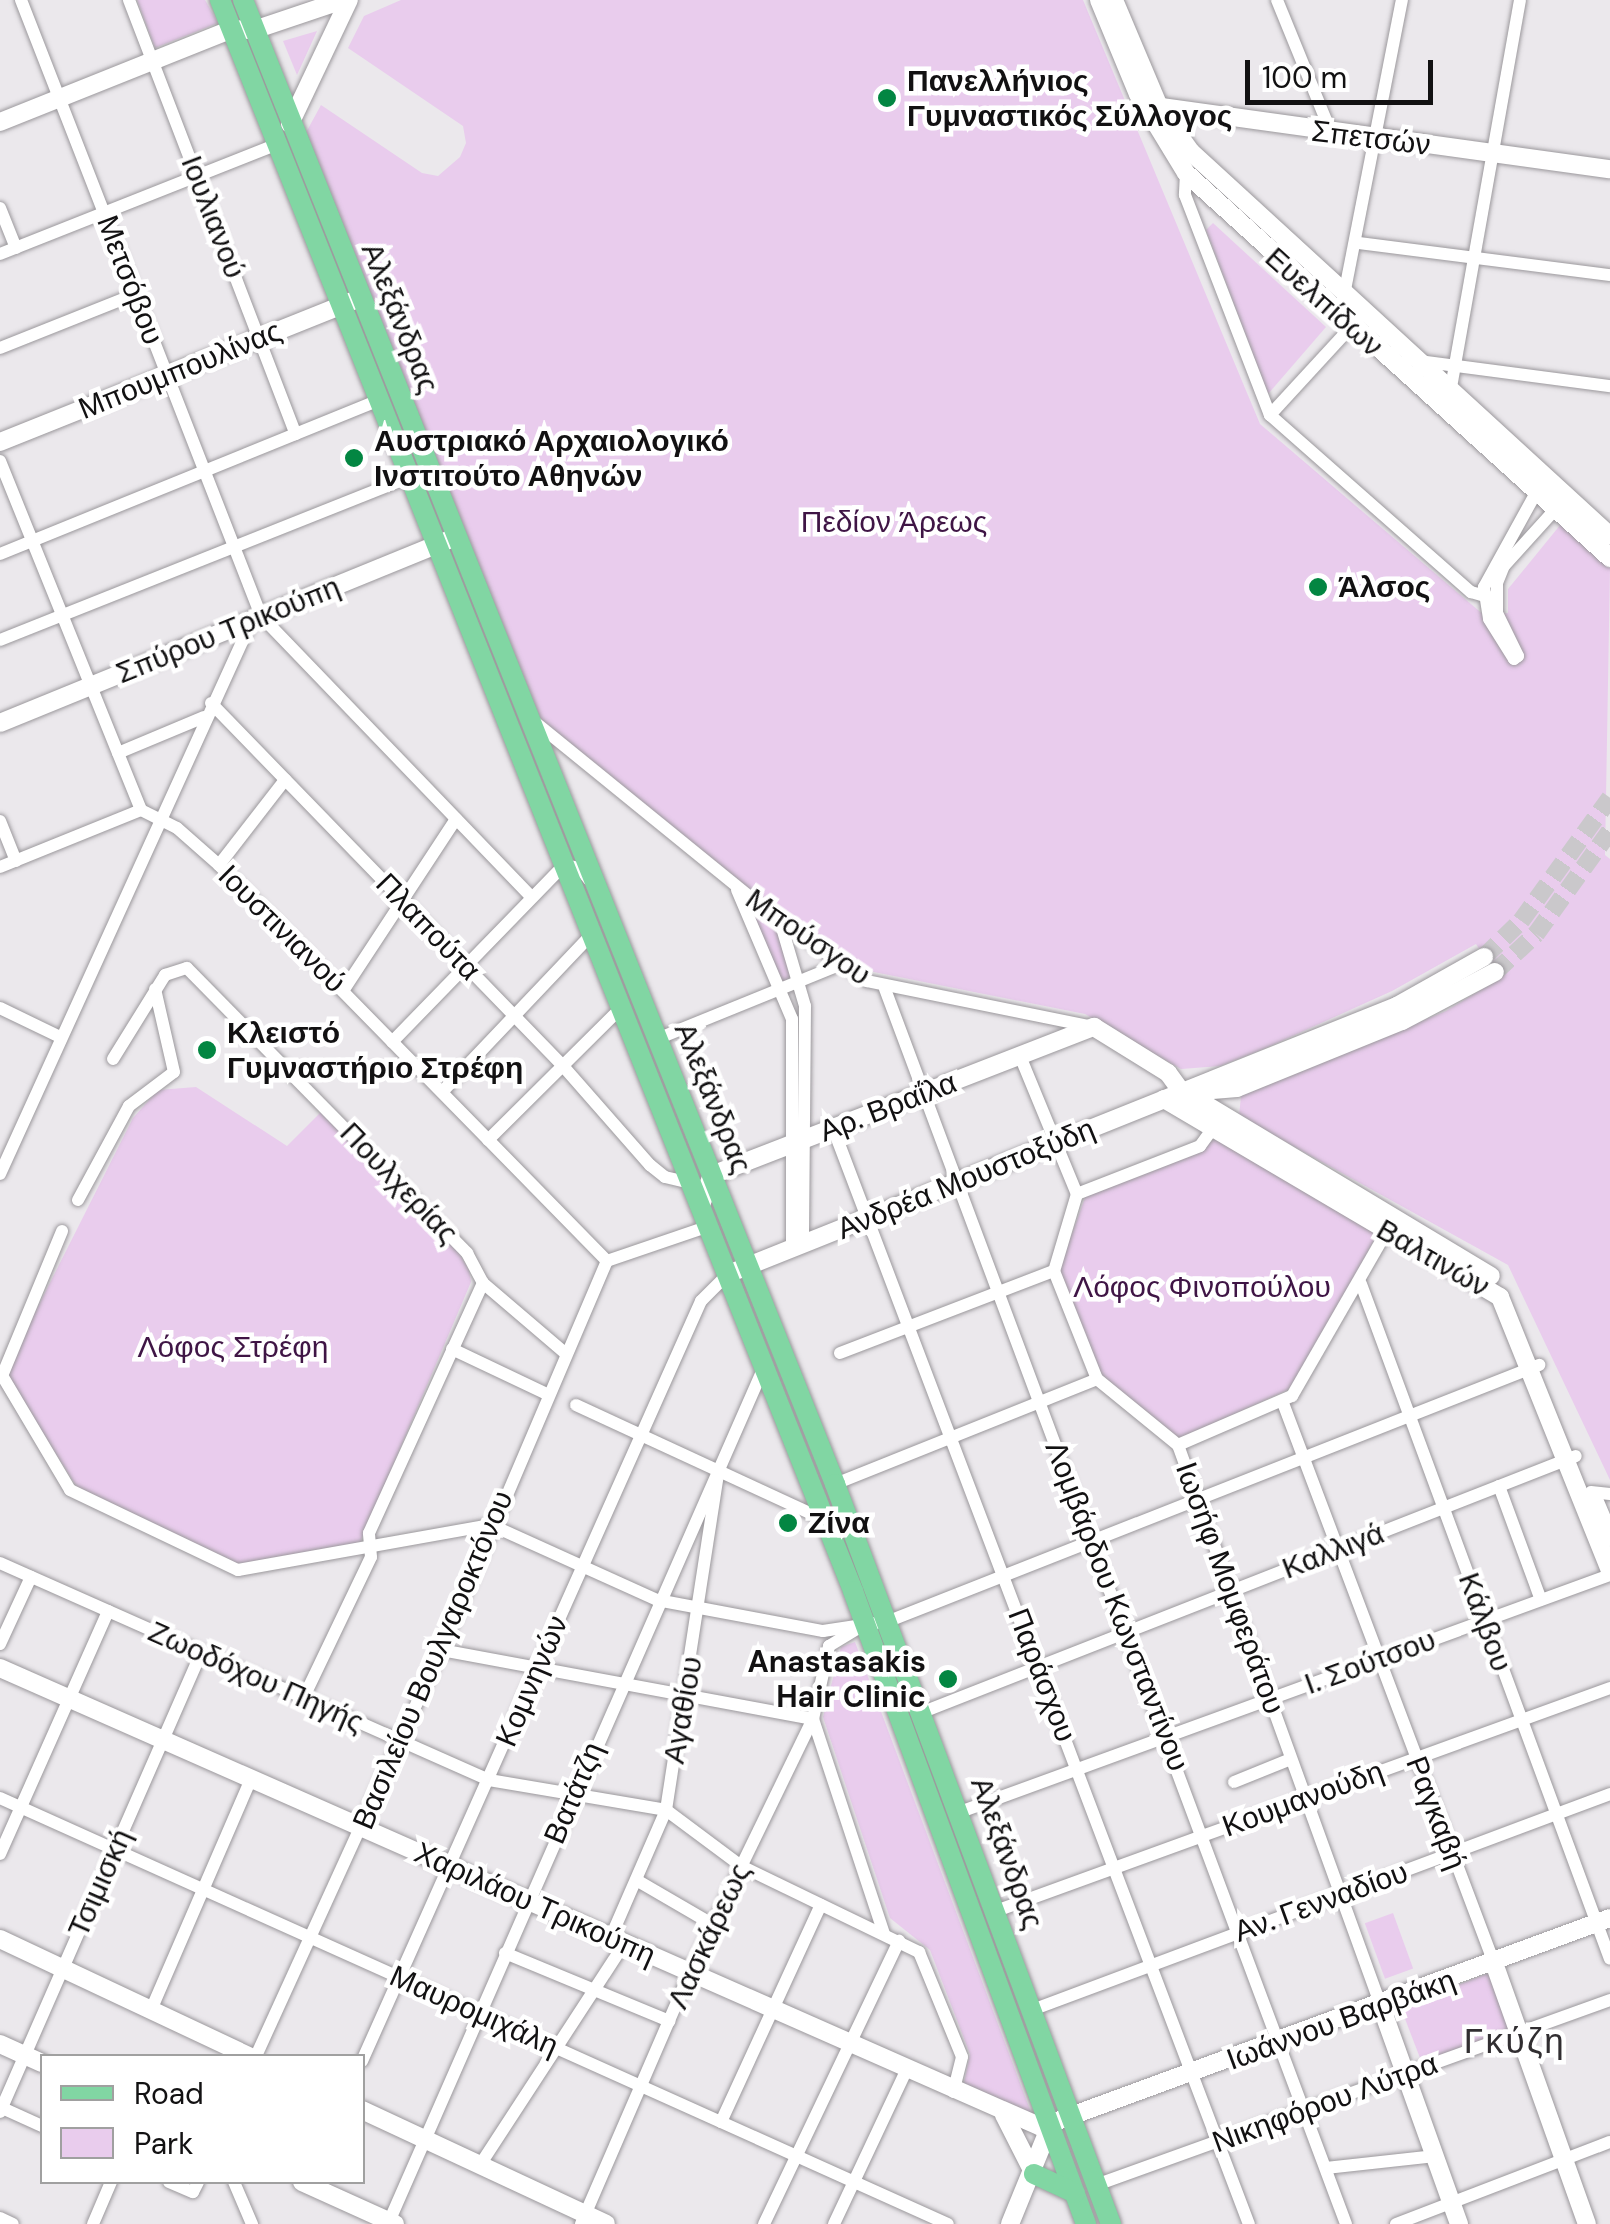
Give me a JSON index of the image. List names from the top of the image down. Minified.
{"streets":{"main road":["Αλεξάνδρας"],"street":["Σπετσών","Ιουλιανού","Μετσόβου","Ευελπίδων","Μπουμπουλίνας","Σπύρου Τρικούπη","Πλαπούτα","Ιουστινιανού","Μπούσγου","Αρ. Βραΐλα","Ανδρέα Μουστοξύδη","Πουλχερίας","Βαλτινών","Καλλιγά","Ιωσήφ Μομφεράτου","Λομβάρδου Κωνσταντίνου","Κάλβου","Βασιλείου Βουλγαροκτόνου","Ι. Σούτσου","Παράσχου","Ζωοδόχου Πηγής","Κομνηνών","Αγαθίου","Βατάτζη","Κουμανούδη","Ραγκαβή","Τσιμισκή","Αν. Γενναδίου","Χαριλάου Τρικούπη","Λασκάρεως","Μαυρομιχάλη","Ιωάννου Βαρβάκη","Νικηφόρου Λύτρα"]},"crossings":[["Σπετσών","Ευελπίδων"],["Ιουλιανού","Μπουμπουλίνας"],["Μετσόβου","Μπουμπουλίνας"],["Μετσόβου","Σπύρου Τρικούπη"],["Αλεξάνδρας","Μπουμπουλίνας"],["Αλεξάνδρας","Σπύρου Τρικούπη"],["Αλεξάνδρας","Πλαπούτα"],["Αλεξάνδρας","Μπούσγου"],["Αλεξάνδρας","Αρ. Βραΐλα"],["Αλεξάνδρας","Ανδρέα Μουστοξύδη"],["Αλεξάνδρας","Καλλιγά"],["Αλεξάνδρας","Ι. Σούτσου"],["Αλεξάνδρας","Κομνηνών"],["Αλεξάνδρας","Βατάτζη"],["Αλεξάνδρας","Κουμανούδη"],["Αλεξάνδρας","Αν. Γενναδίου"],["Αλεξάνδρας","Χαριλάου Τρικούπη"],["Αλεξάνδρας","Ιωάννου Βαρβάκη"],["Αλεξάνδρας","Νικηφόρου Λύτρα"],["Πλαπούτα","Αρ. Βραΐλα"],["Ιουστινιανού","Βασιλείου Βουλγαροκτόνου"],["Μπούσγου","Αρ. Βραΐλα"],["Μπούσγου","Ανδρέα Μουστοξύδη"],["Μπούσγου","Βαλτινών"],["Μπούσγου","Λομβάρδου Κωνσταντίνου"],["Αρ. Βραΐλα","Λομβάρδου Κωνσταντίνου"],["Αρ. Βραΐλα","Παράσχου"],["Ανδρέα Μουστοξύδη","Βαλτινών"],["Ανδρέα Μουστοξύδη","Λομβάρδου Κωνσταντίνου"],["Ανδρέα Μουστοξύδη","Παράσχου"],["Ανδρέα Μουστοξύδη","Κομνηνών"],["Πουλχερίας","Βασιλείου Βουλγαροκτόνου"],["Βαλτινών","Καλλιγά"],["Βαλτινών","Ι. Σούτσου"],["Καλλιγά","Ιωσήφ Μομφεράτου"],["Καλλιγά","Λομβάρδου Κωνσταντίνου"],["Καλλιγά","Κάλβου"],["Καλλιγά","Παράσχου"],["Καλλιγά","Ραγκαβή"],["Ιωσήφ Μομφεράτου","Ι. Σούτσου"],["Ιωσήφ Μομφεράτου","Κουμανούδη"],["Ιωσήφ Μομφεράτου","Αν. Γενναδίου"],["Ιωσήφ Μομφεράτου","Ιωάννου Βαρβάκη"],["Ιωσήφ Μομφεράτου","Νικηφόρου Λύτρα"],["Λομβάρδου Κωνσταντίνου","Ι. Σούτσου"],["Λομβάρδου Κωνσταντίνου","Κουμανούδη"],["Λομβάρδου Κωνσταντίνου","Αν. Γενναδίου"],["Λομβάρδου Κωνσταντίνου","Ιωάννου Βαρβάκη"],["Λομβάρδου Κωνσταντίνου","Νικηφόρου Λύτρα"],["Κάλβου","Ι. Σούτσου"],["Κάλβου","Κουμανούδη"],["Κάλβου","Αν. Γενναδίου"],["Κάλβου","Ιωάννου Βαρβάκη"],["Βασιλείου Βουλγαροκτόνου","Ζωοδόχου Πηγής"],["Βασιλείου Βουλγαροκτόνου","Χαριλάου Τρικούπη"],["Βασιλείου Βουλγαροκτόνου","Μαυρομιχάλη"],["Ι. Σούτσου","Παράσχου"],["Ι. Σούτσου","Ραγκαβή"],["Παράσχου","Κουμανούδη"],["Παράσχου","Αν. Γενναδίου"],["Παράσχου","Ιωάννου Βαρβάκη"],["Παράσχου","Νικηφόρου Λύτρα"],["Ζωοδόχου Πηγής","Κομνηνών"],["Ζωοδόχου Πηγής","Αγαθίου"],["Ζωοδόχου Πηγής","Βατάτζη"],["Ζωοδόχου Πηγής","Τσιμισκή"],["Κομνηνών","Χαριλάου Τρικούπη"],["Κομνηνών","Μαυρομιχάλη"],["Αγαθίου","Βατάτζη"],["Αγαθίου","Χαριλάου Τρικούπη"],["Αγαθίου","Μαυρομιχάλη"],["Βατάτζη","Χαριλάου Τρικούπη"],["Βατάτζη","Μαυρομιχάλη"],["Κουμανούδη","Ραγκαβή"],["Ραγκαβή","Αν. Γενναδίου"],["Ραγκαβή","Ιωάννου Βαρβάκη"],["Ραγκαβή","Νικηφόρου Λύτρα"],["Τσιμισκή","Χαριλάου Τρικούπη"],["Τσιμισκή","Μαυρομιχάλη"],["Χαριλάου Τρικούπη","Λασκάρεως"],["Λασκάρεως","Μαυρομιχάλη"]],"districts":["Γκύζη"],"parks":["Πεδίον Άρεως","Λόφος Φινοπούλου","Λόφος Στρέφη"],"places":["Πανελλήνιος Γυμναστικός Σύλλογος","Αυστριακό Αρχαιολογικό Ινστιτούτο Αθηνών","Άλσος","Κλειστό Γυμναστήριο Στρέφη","Ζίνα","Anastasakis Hair Clinic"],"legend":["Road","Park"],"scale_bar":"100 m"}
